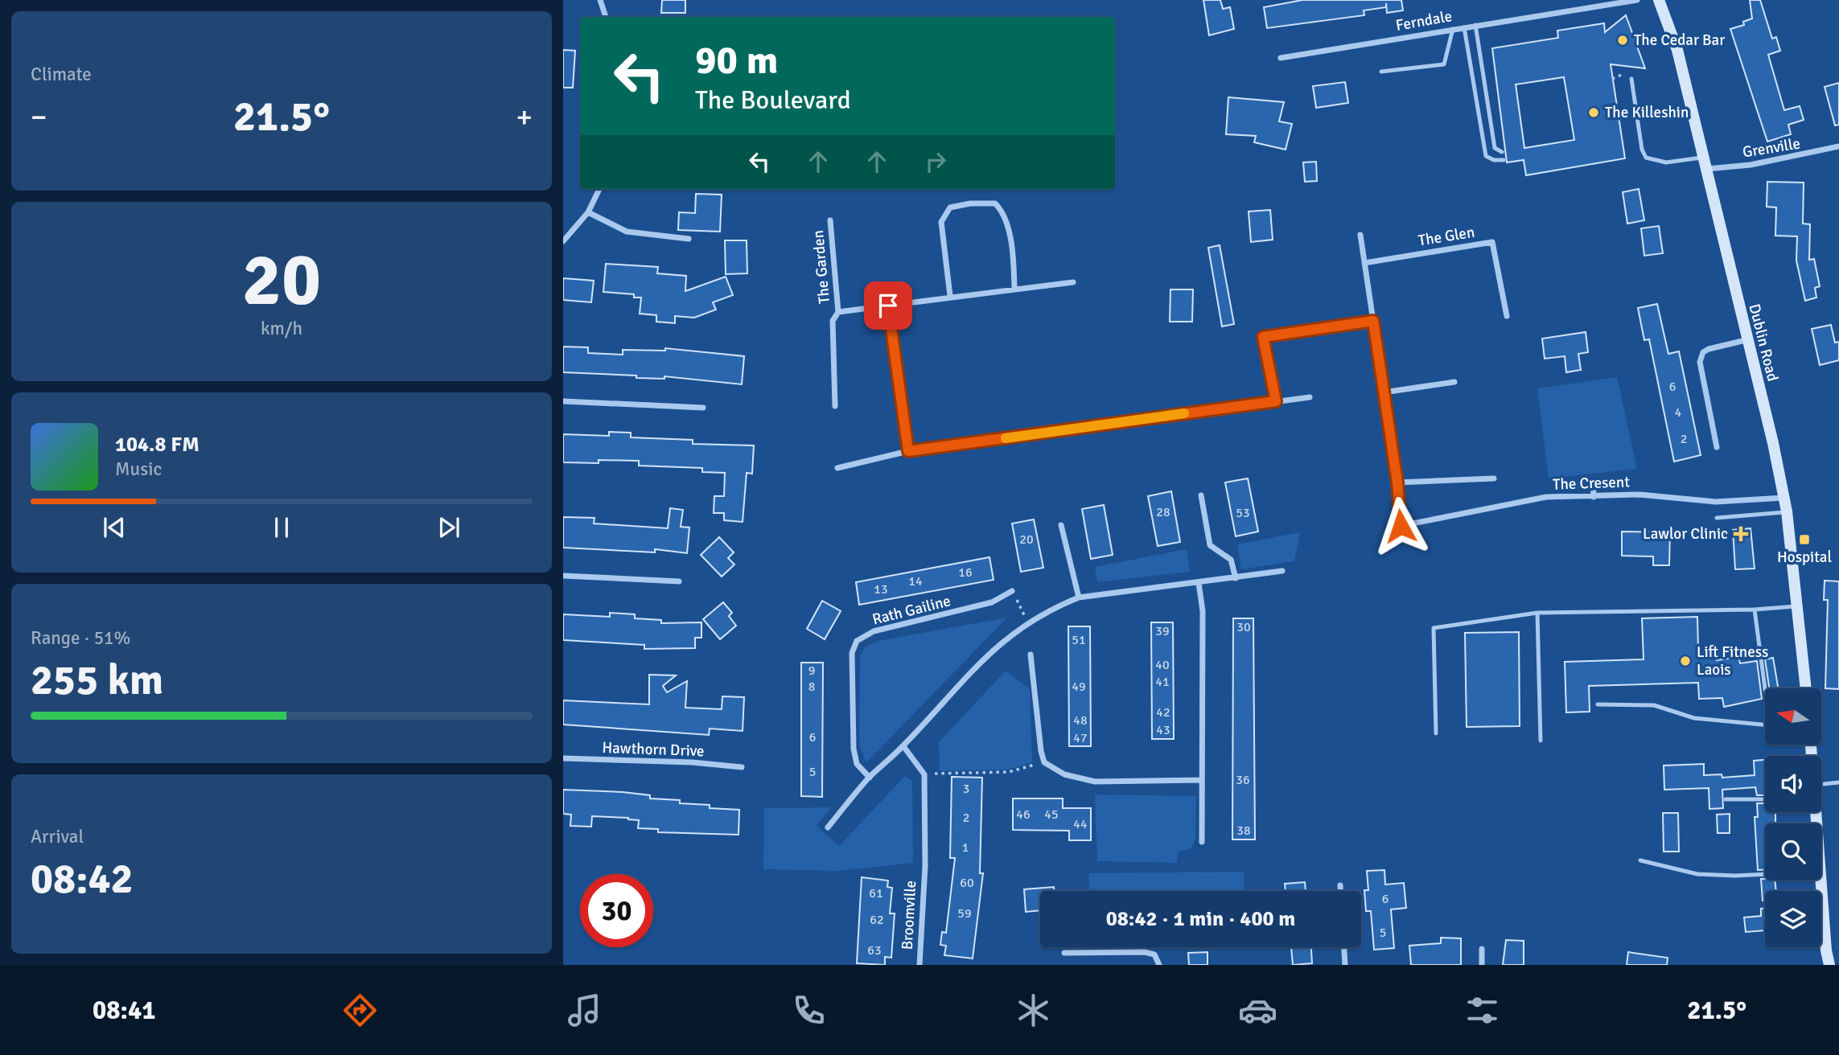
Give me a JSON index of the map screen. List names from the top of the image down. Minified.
{"streets":{"main road":["Dublin Road"],"street":["Ferndale","Grenville","The Glen","The Garden","The Cresent","Rath Gailine","Hawthorn Drive","Broomville"]},"crossings":[["Grenville","Dublin Road"],["Dublin Road","The Cresent"]],"places":{"other":["The Cedar Bar","The Killeshin","Lift Fitness Laois"],"health":["Lawlor Clinic"],"transit":["Hospital"]},"house_numbers":["6","4","2","28","53","20","16","14","13","30","39","51","40","9","41","8","49","42","48","43","6","47","5","36","3","46","45","2","44","38","1","60","61","6","59","62","5","63"],"north":"left","page":{"tile":["Climate",["20","km/h"],["Range · 51%","255 km"],["Arrival","08:42"]],"turn":["90 m","The Boulevard"],"heat":["−","21.5°","+"],"song":["104.8 FM","Music"],"limit":"30","trip":"08:42 · 1 min · 400 m","tabs":["08:41","21.5°"]}}
